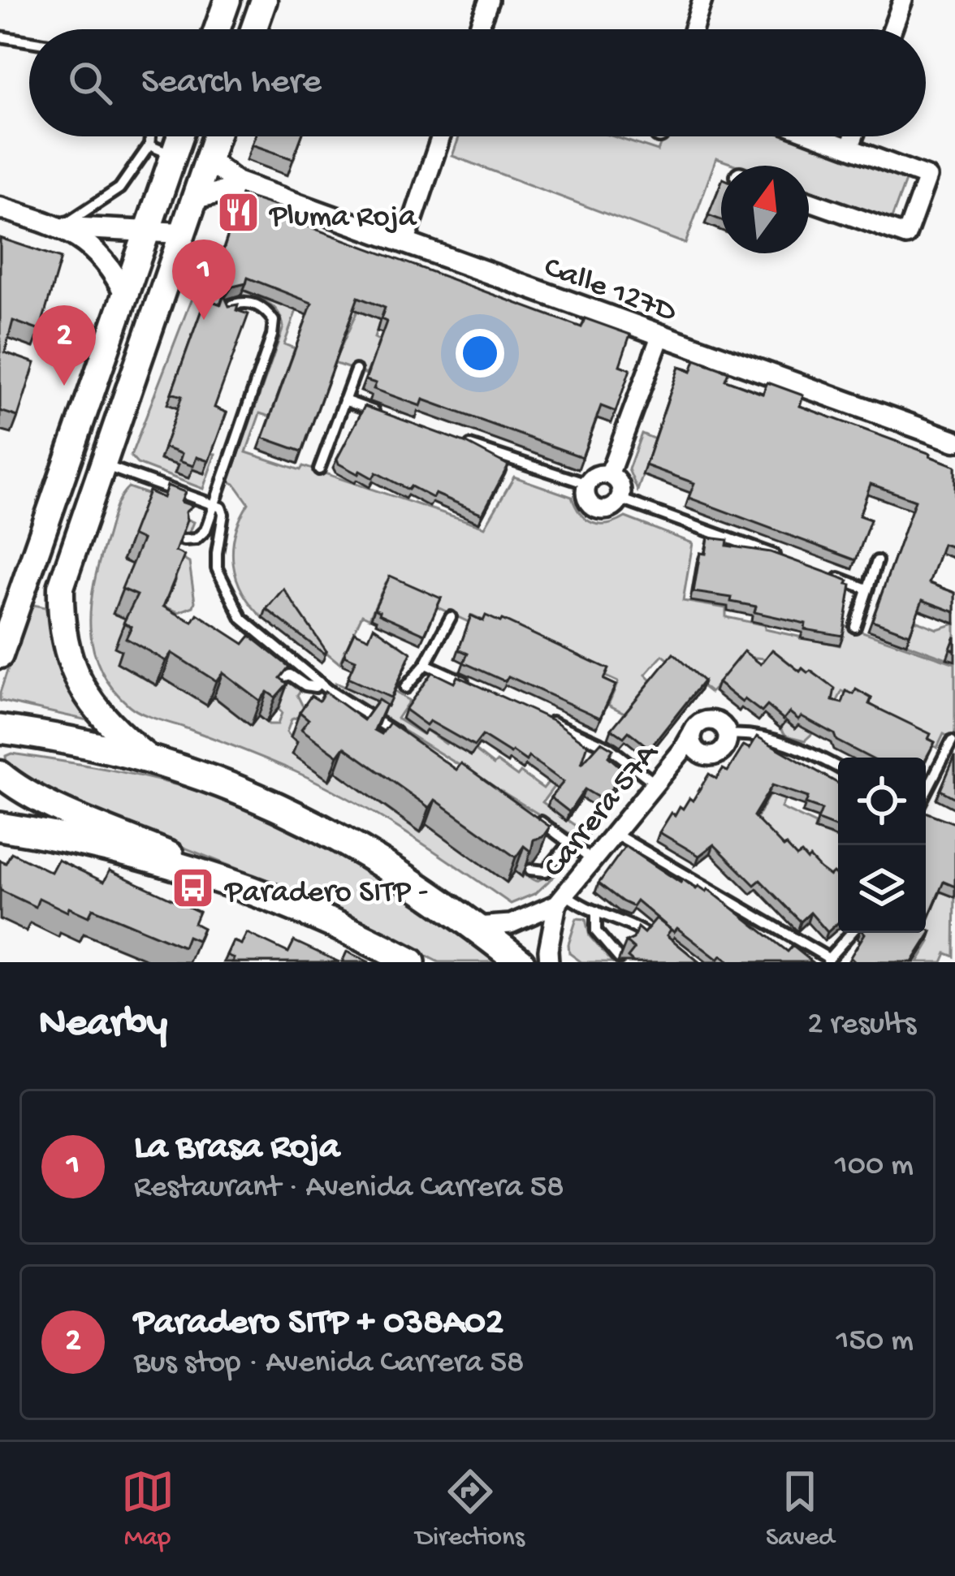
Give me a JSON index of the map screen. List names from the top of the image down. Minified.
{"streets":{"street":["Calle 127D","Carrera 57A"]},"places":{"restaurant":["Pluma Roja"],"bus stop":["Paradero SITP -"]},"north":"top","page":{"search":"Search here","pins":["1","2"],"heading":["Nearby","2 results"],"list":[{"mark":"1","name":"La Brasa Roja","note":"Restaurant · Avenida Carrera 58","value":"100 m"},{"mark":"2","name":"Paradero SITP + 038A02","note":"Bus stop · Avenida Carrera 58","value":"150 m"}],"nav":["Map","Directions","Saved"]}}
